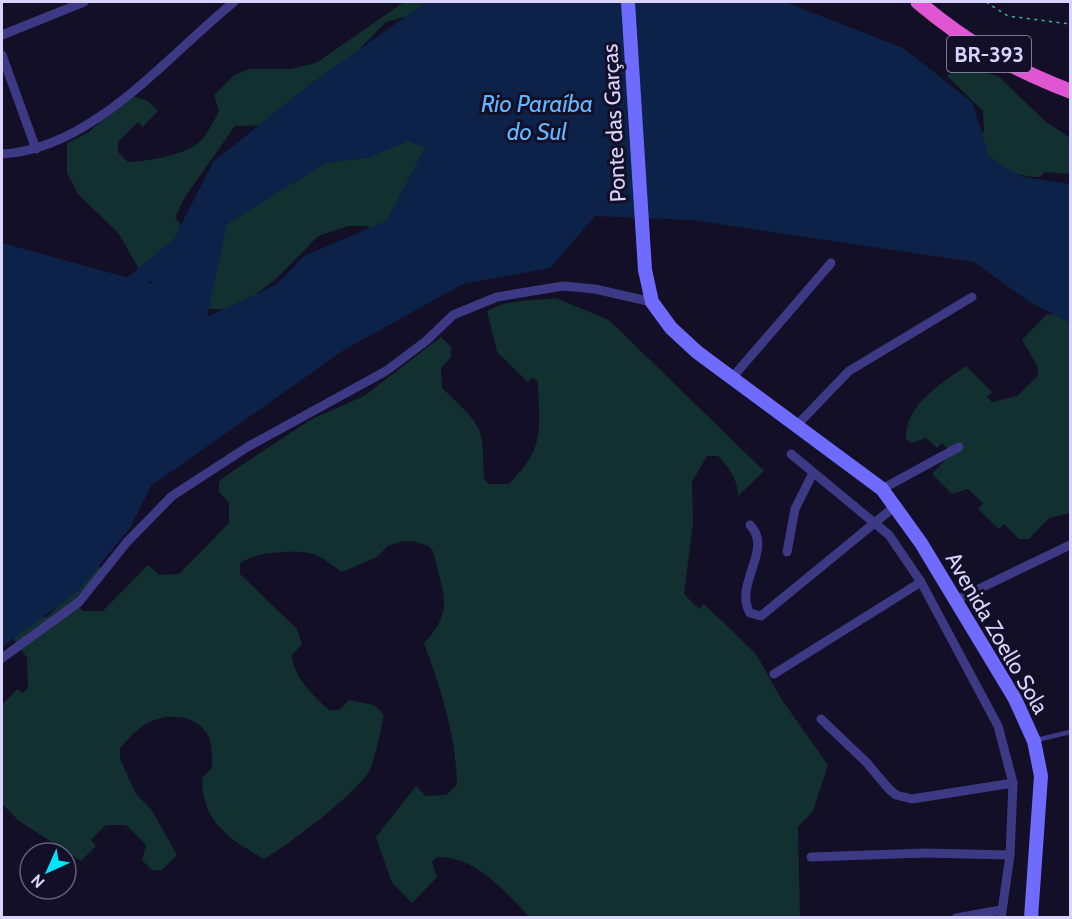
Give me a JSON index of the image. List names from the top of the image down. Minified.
{"streets":{"highway":["BR-393"],"main road":["Ponte das Garças","Avenida Zoello Sola"]},"crossings":[["Ponte das Garças","Avenida Zoello Sola"]],"water":["Rio Paraíba do Sul"],"north":"bottom left"}
